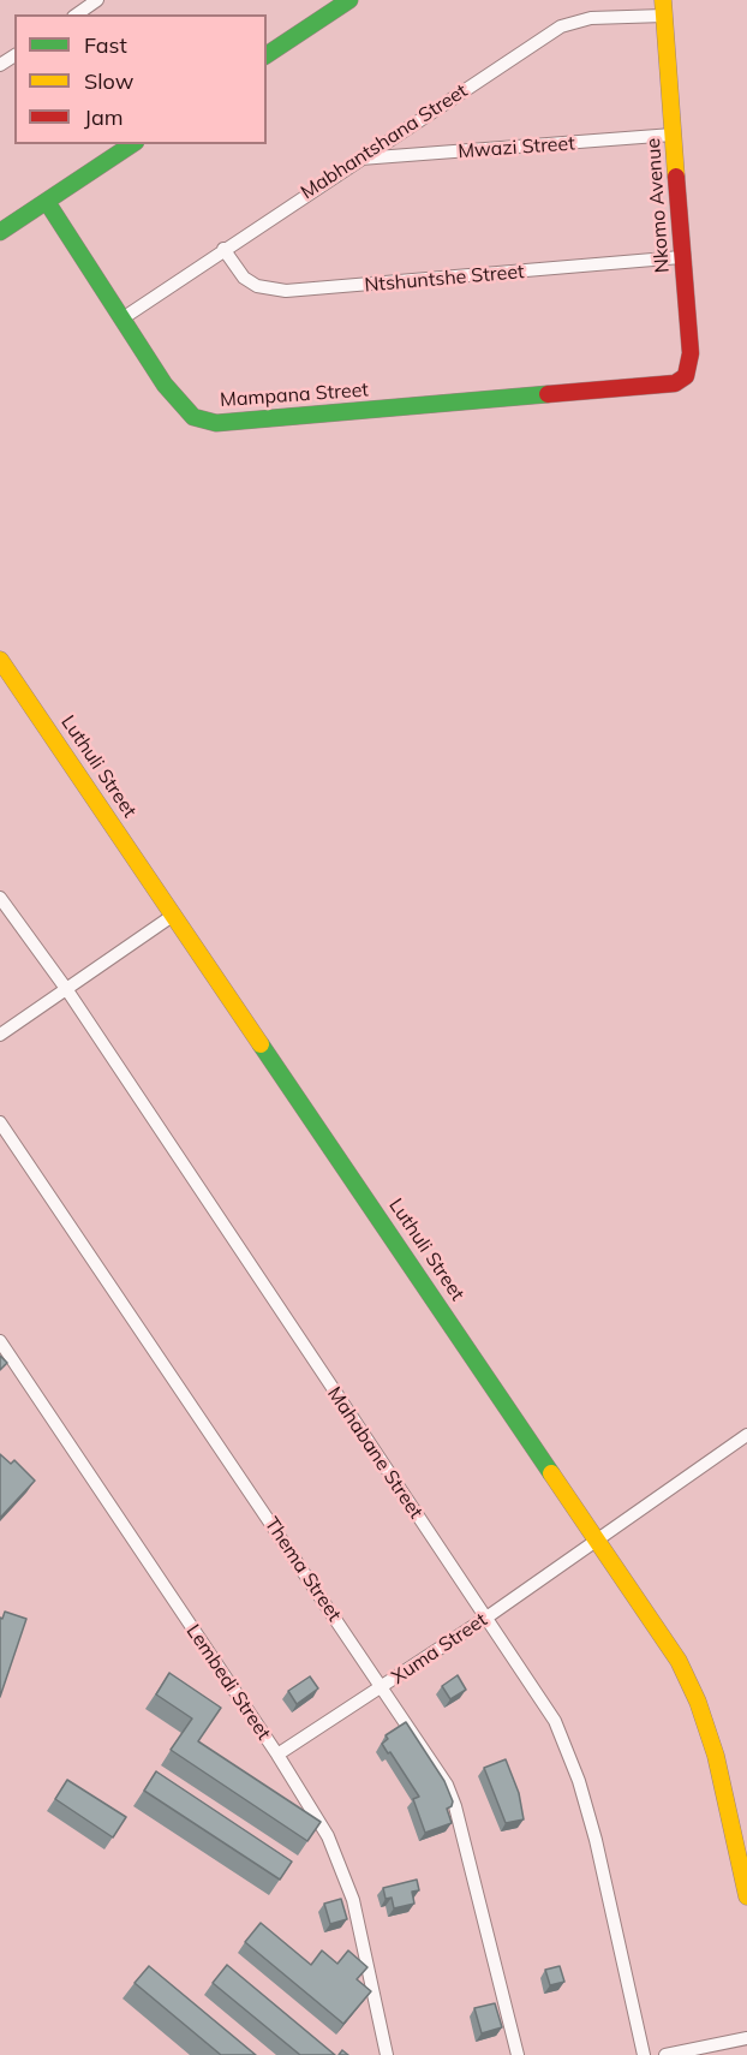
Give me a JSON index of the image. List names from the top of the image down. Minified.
{"streets":{"street":["Mabhantshana Street","Mwazi Street","Nkomo Avenue","Ntshuntshe Street","Mampana Street","Luthuli Street","Mahabane Street","Thema Street","Xuma Street","Lembedi Street"]},"crossings":[["Mabhantshana Street","Mwazi Street"],["Mabhantshana Street","Nkomo Avenue"],["Mabhantshana Street","Ntshuntshe Street"],["Mabhantshana Street","Mampana Street"],["Mwazi Street","Nkomo Avenue"],["Nkomo Avenue","Ntshuntshe Street"],["Nkomo Avenue","Mampana Street"],["Luthuli Street","Xuma Street"],["Mahabane Street","Xuma Street"],["Thema Street","Xuma Street"],["Xuma Street","Lembedi Street"]],"legend":["Fast","Slow","Jam"]}
